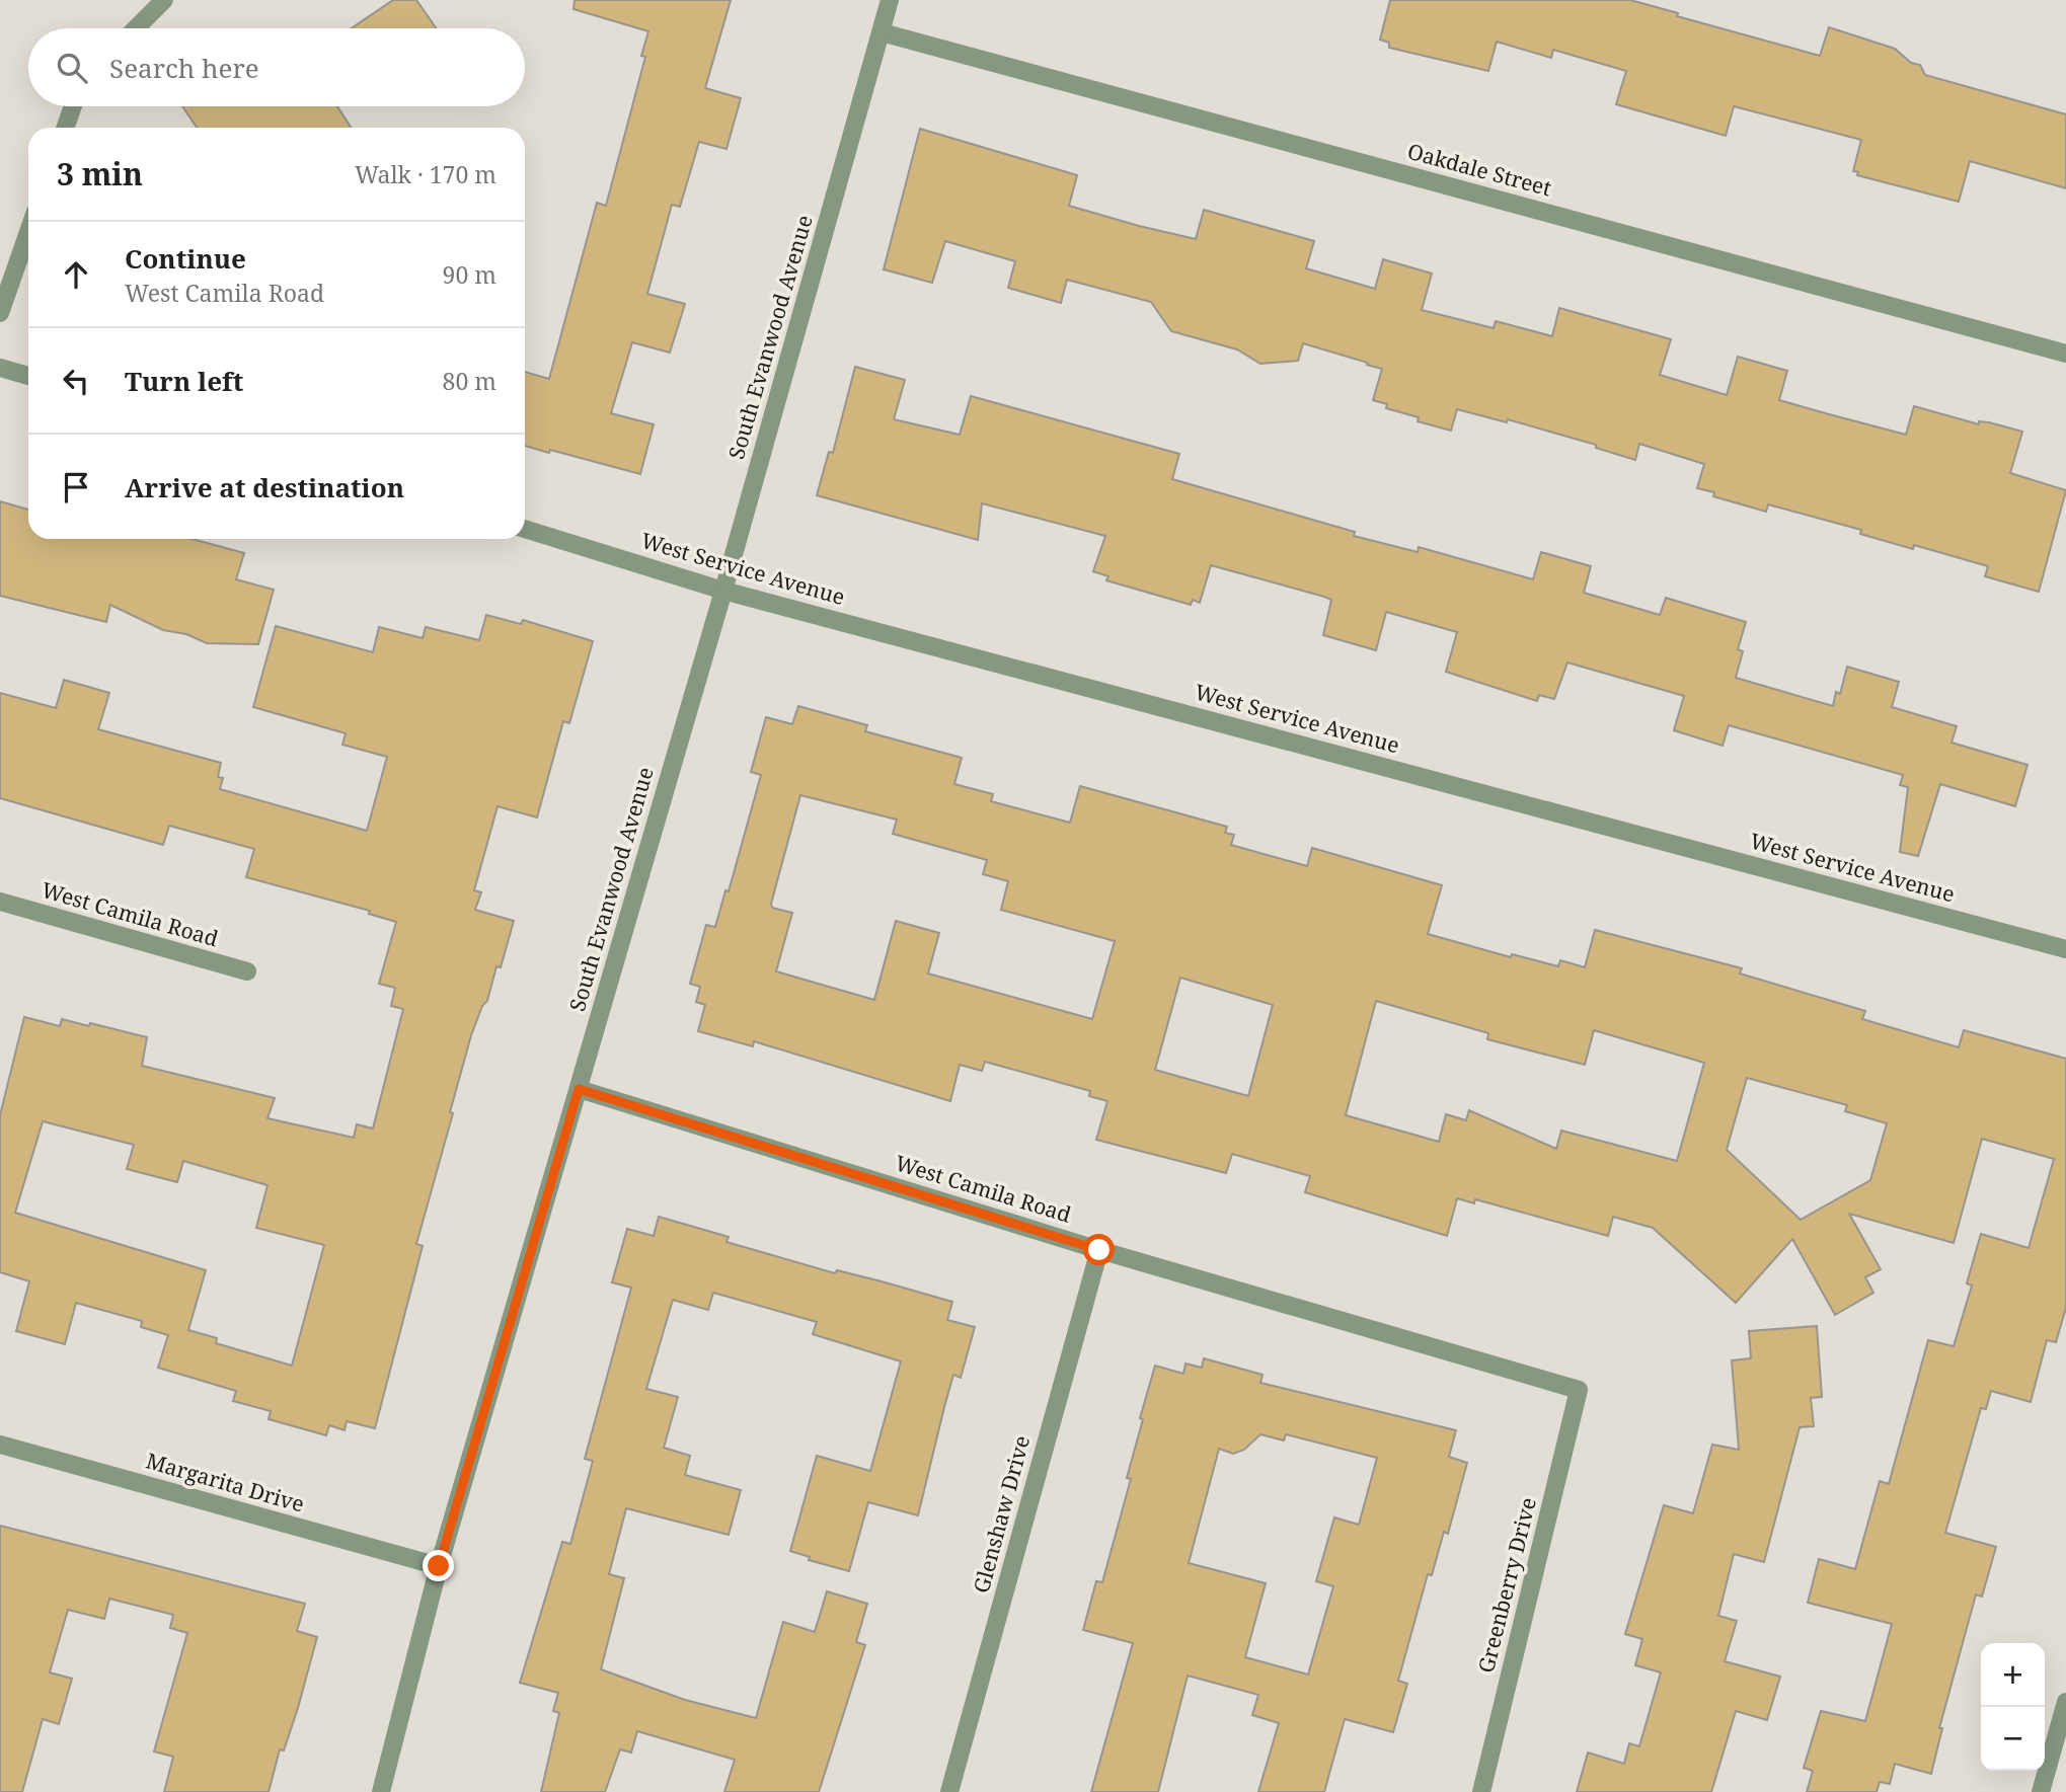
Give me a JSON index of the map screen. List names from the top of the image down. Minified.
{"streets":{"street":["Oakdale Street","South Evanwood Avenue","West Service Avenue","West Camila Road","Margarita Drive","Glenshaw Drive","Greenberry Drive"]},"crossings":[["Oakdale Street","South Evanwood Avenue"],["South Evanwood Avenue","West Service Avenue"],["South Evanwood Avenue","West Camila Road"],["South Evanwood Avenue","Margarita Drive"],["West Camila Road","Glenshaw Drive"],["West Camila Road","Greenberry Drive"]],"page":{"search":"Search here","heading":["3 min","Walk · 170 m"],"list":[["Continue","West Camila Road","90 m"],["Turn left","80 m"],"Arrive at destination"],"map_buttons":["+","−"]}}
